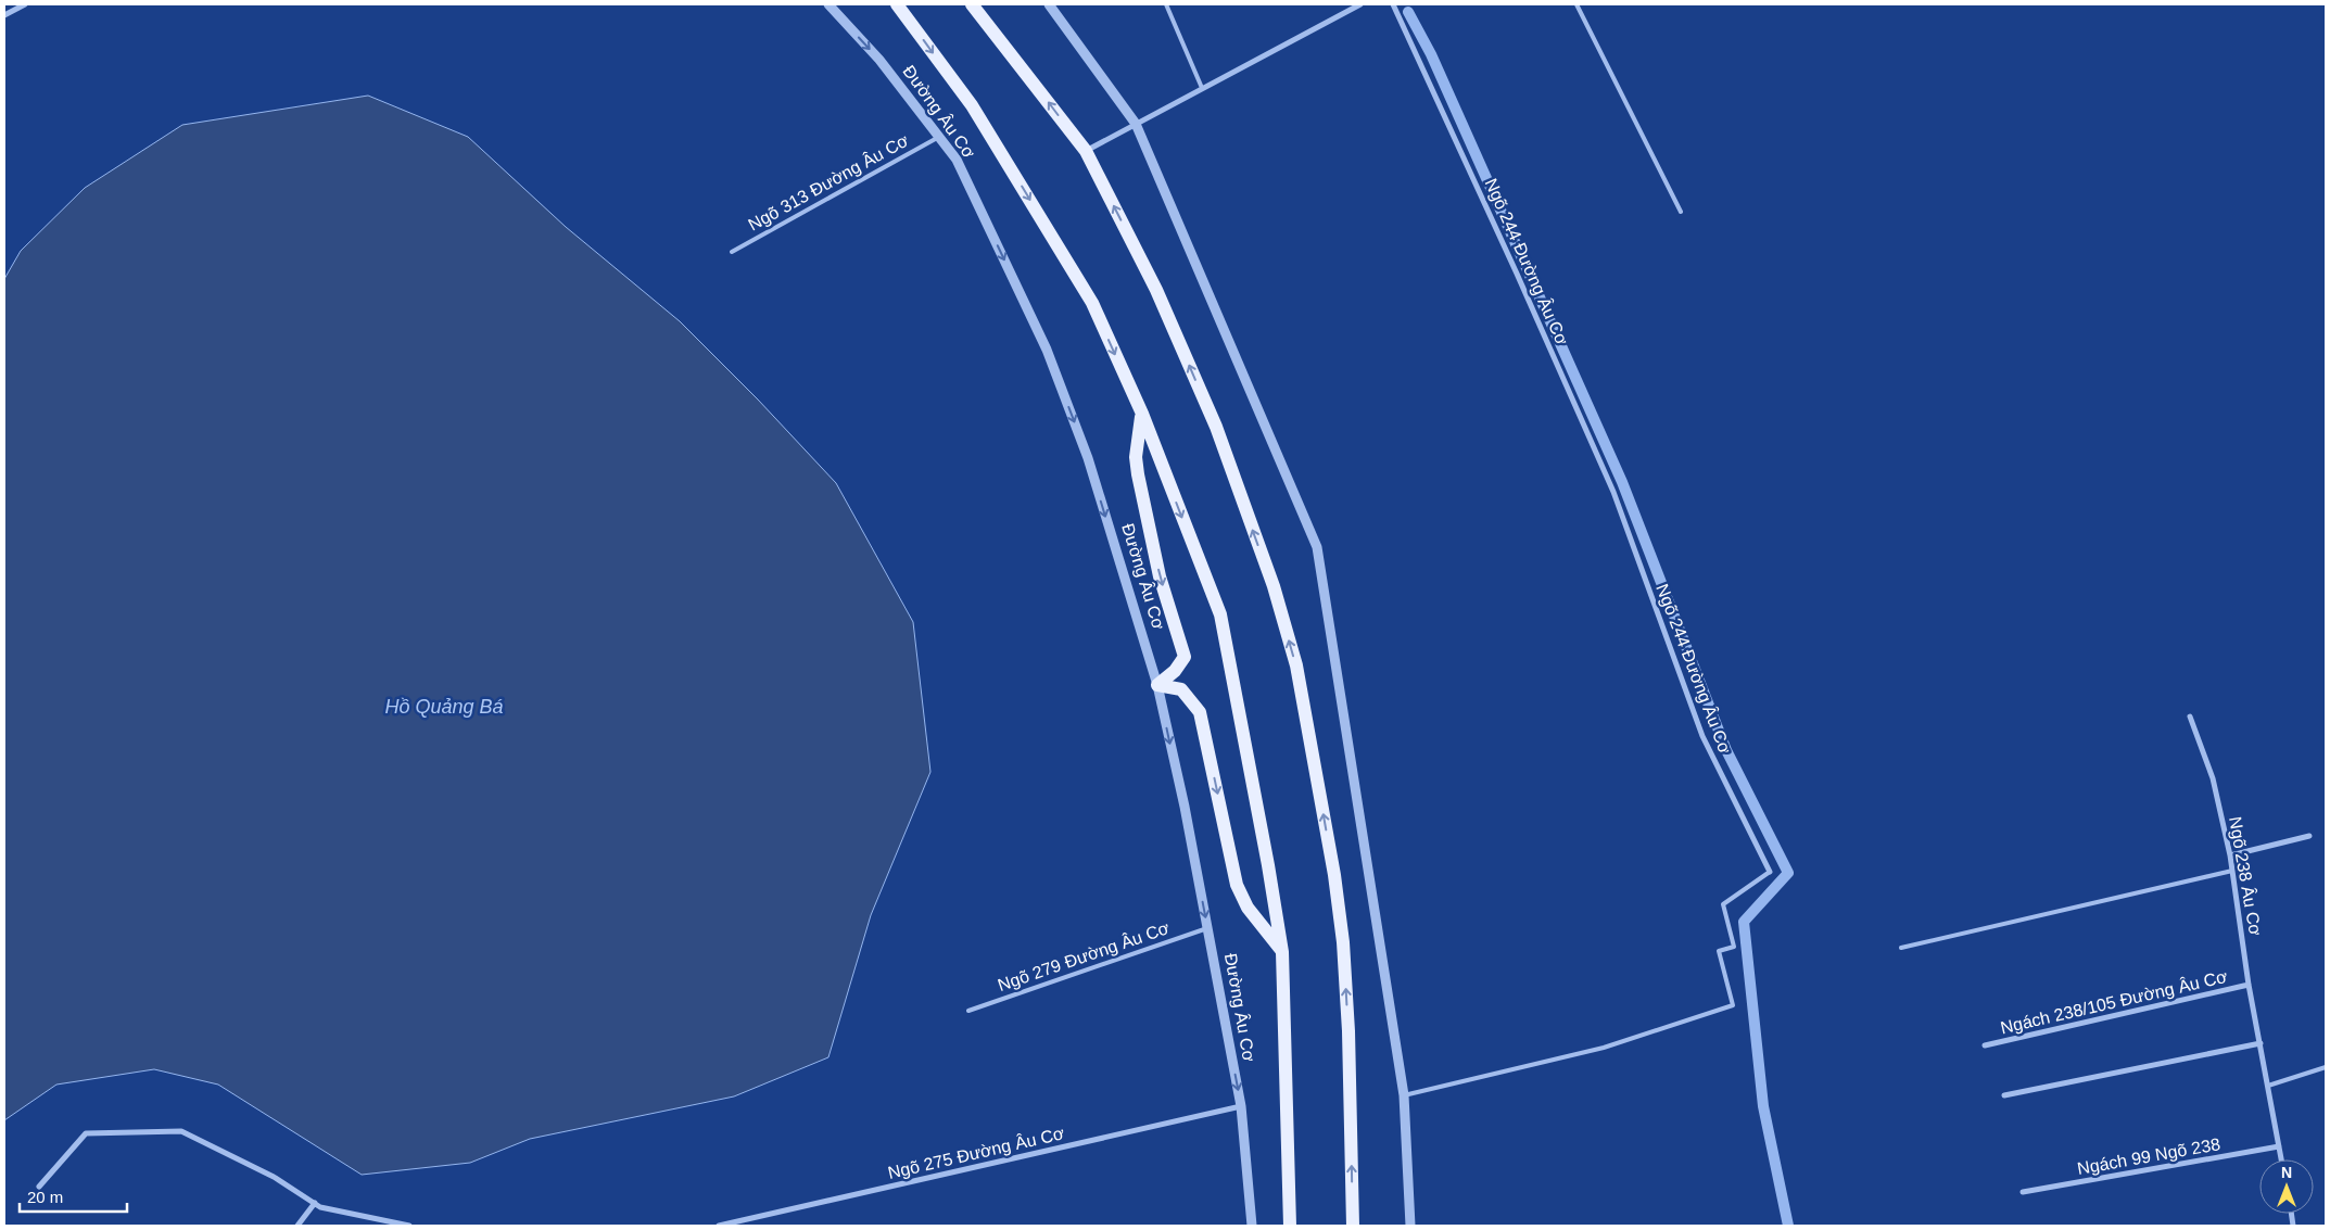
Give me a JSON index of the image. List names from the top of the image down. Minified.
{"streets":{"main road":["Đường Âu Cơ"],"street":["Ngõ 244 Đường Âu Cơ","Ngõ 238 Âu Cơ","Ngách 238/105 Đường Âu Cơ","Ngõ 275 Đường Âu Cơ","Ngách 99 Ngõ 238"],"lane":["Ngõ 313 Đường Âu Cơ","Ngõ 279 Đường Âu Cơ"]},"crossings":[["Đường Âu Cơ","Ngõ 313 Đường Âu Cơ"],["Đường Âu Cơ","Ngõ 279 Đường Âu Cơ"],["Đường Âu Cơ","Ngõ 275 Đường Âu Cơ"],["Ngõ 238 Âu Cơ","Ngách 238/105 Đường Âu Cơ"],["Ngõ 238 Âu Cơ","Ngách 99 Ngõ 238"]],"water":["Hồ Quảng Bá"],"scale_bar":"20 m","north":"top"}
